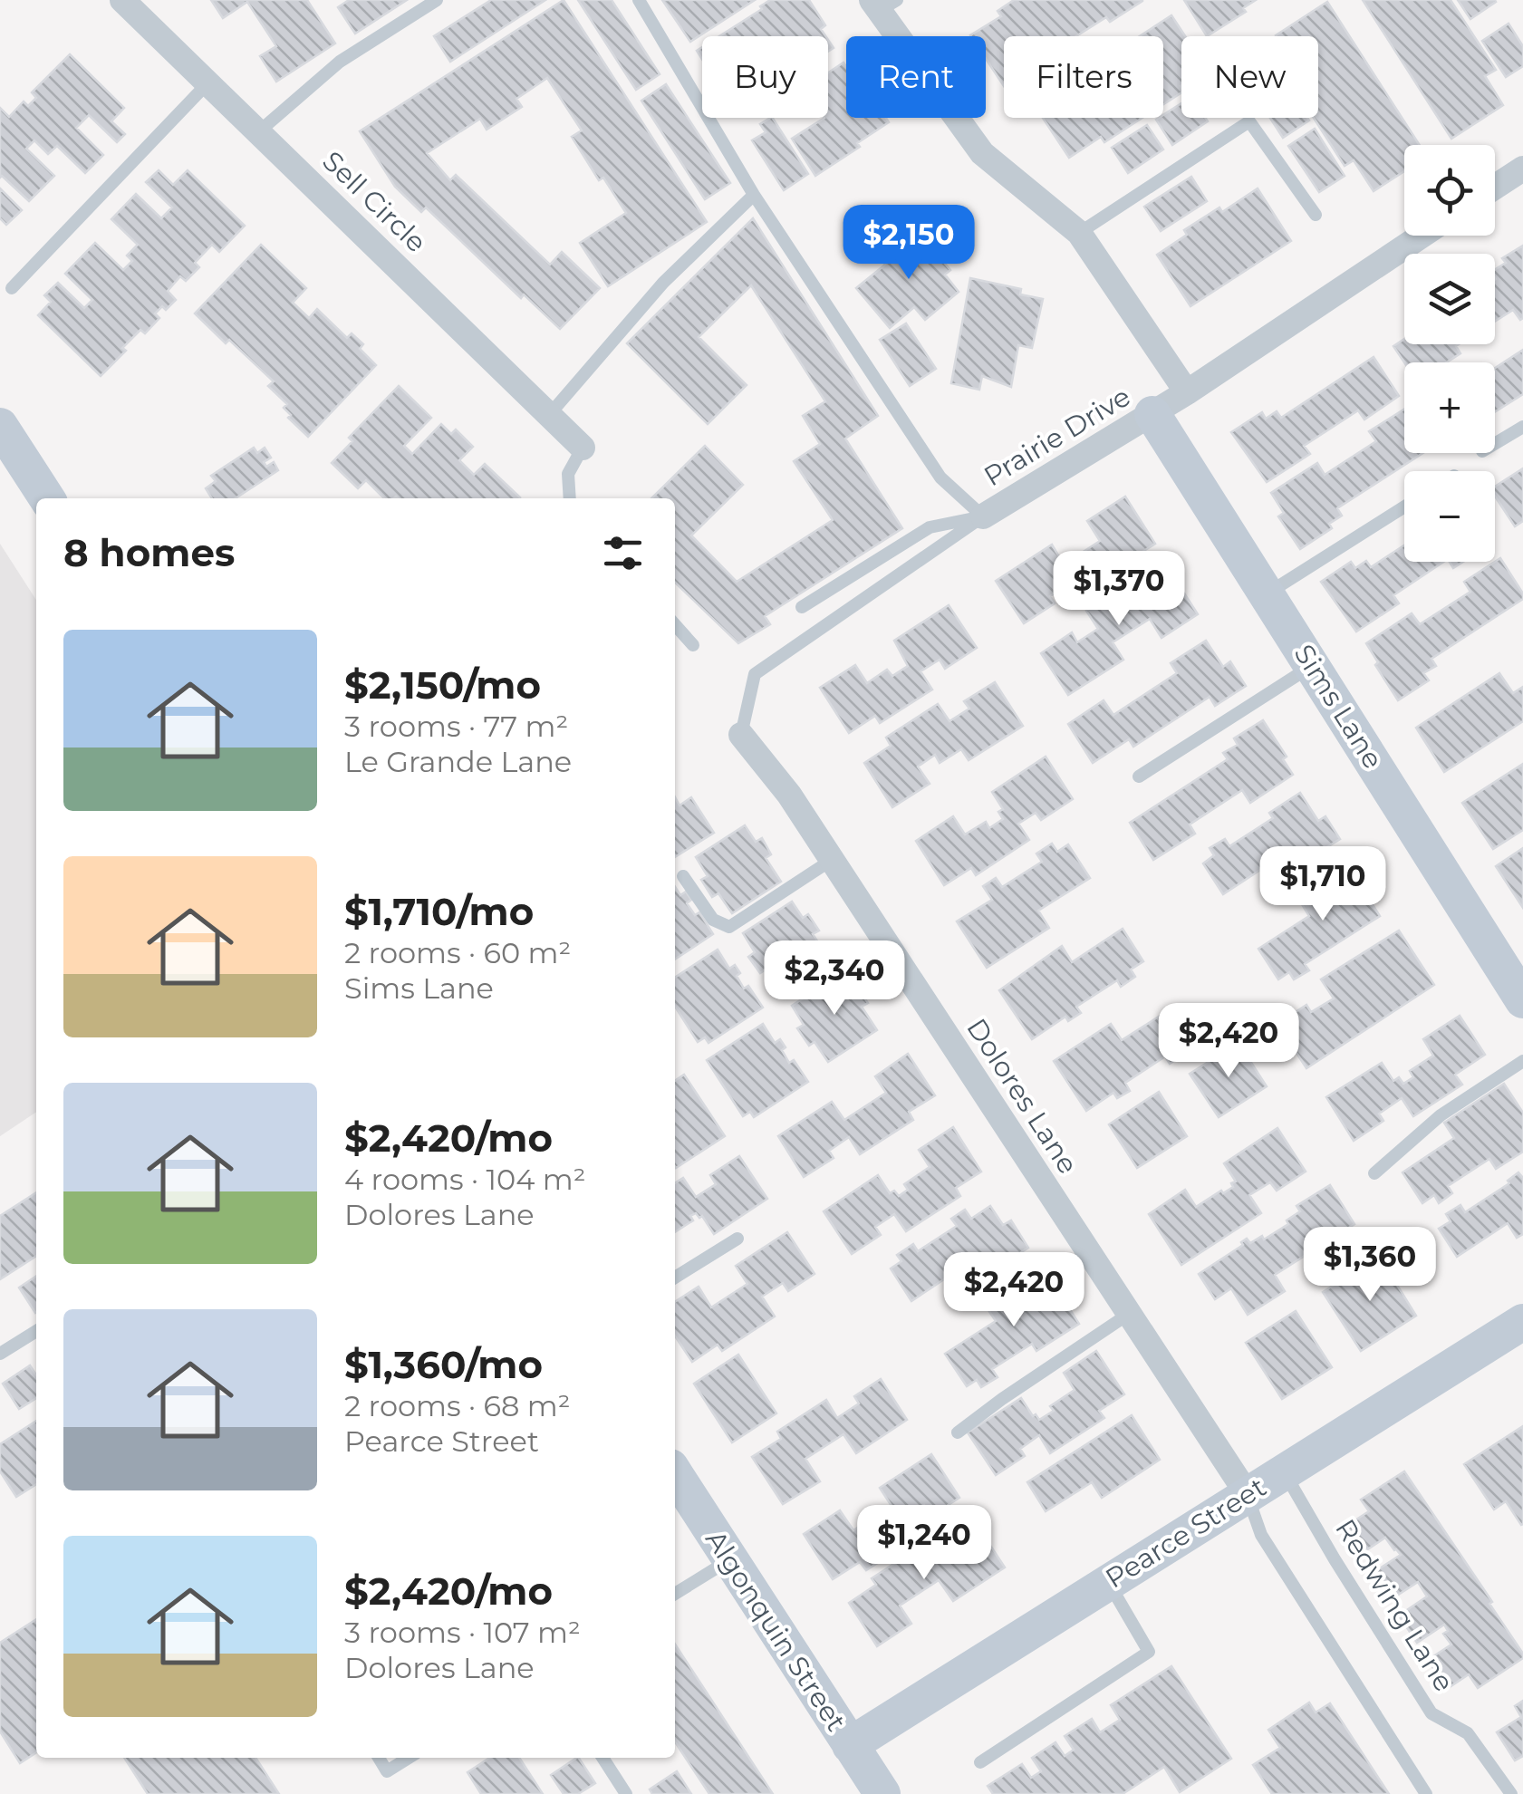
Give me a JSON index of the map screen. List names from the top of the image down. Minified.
{"streets":{"street":["Sell Circle","Prairie Drive","Sims Lane","Dolores Lane","Pearce Street","Algonquin Street"],"lane":["Redwing Lane"]},"crossings":[["Prairie Drive","Sims Lane"],["Prairie Drive","Dolores Lane"],["Dolores Lane","Pearce Street"],["Pearce Street","Redwing Lane"],["Pearce Street","Algonquin Street"]],"page":{"chip":["Buy","Rent","Filters","New"],"map_buttons":["+","−"],"price":["$2,150","$1,370","$1,710","$2,340","$2,420","$1,360","$2,420","$1,240"],"heading":"8 homes","list":[{"name":"$2,150/mo","note":"3 rooms · 77 m² · Le Grande Lane"},{"name":"$1,710/mo","note":"2 rooms · 60 m² · Sims Lane"},{"name":"$2,420/mo","note":"4 rooms · 104 m² · Dolores Lane"},{"name":"$1,360/mo","note":"2 rooms · 68 m² · Pearce Street"},{"name":"$2,420/mo","note":"3 rooms · 107 m² · Dolores Lane"}]}}
